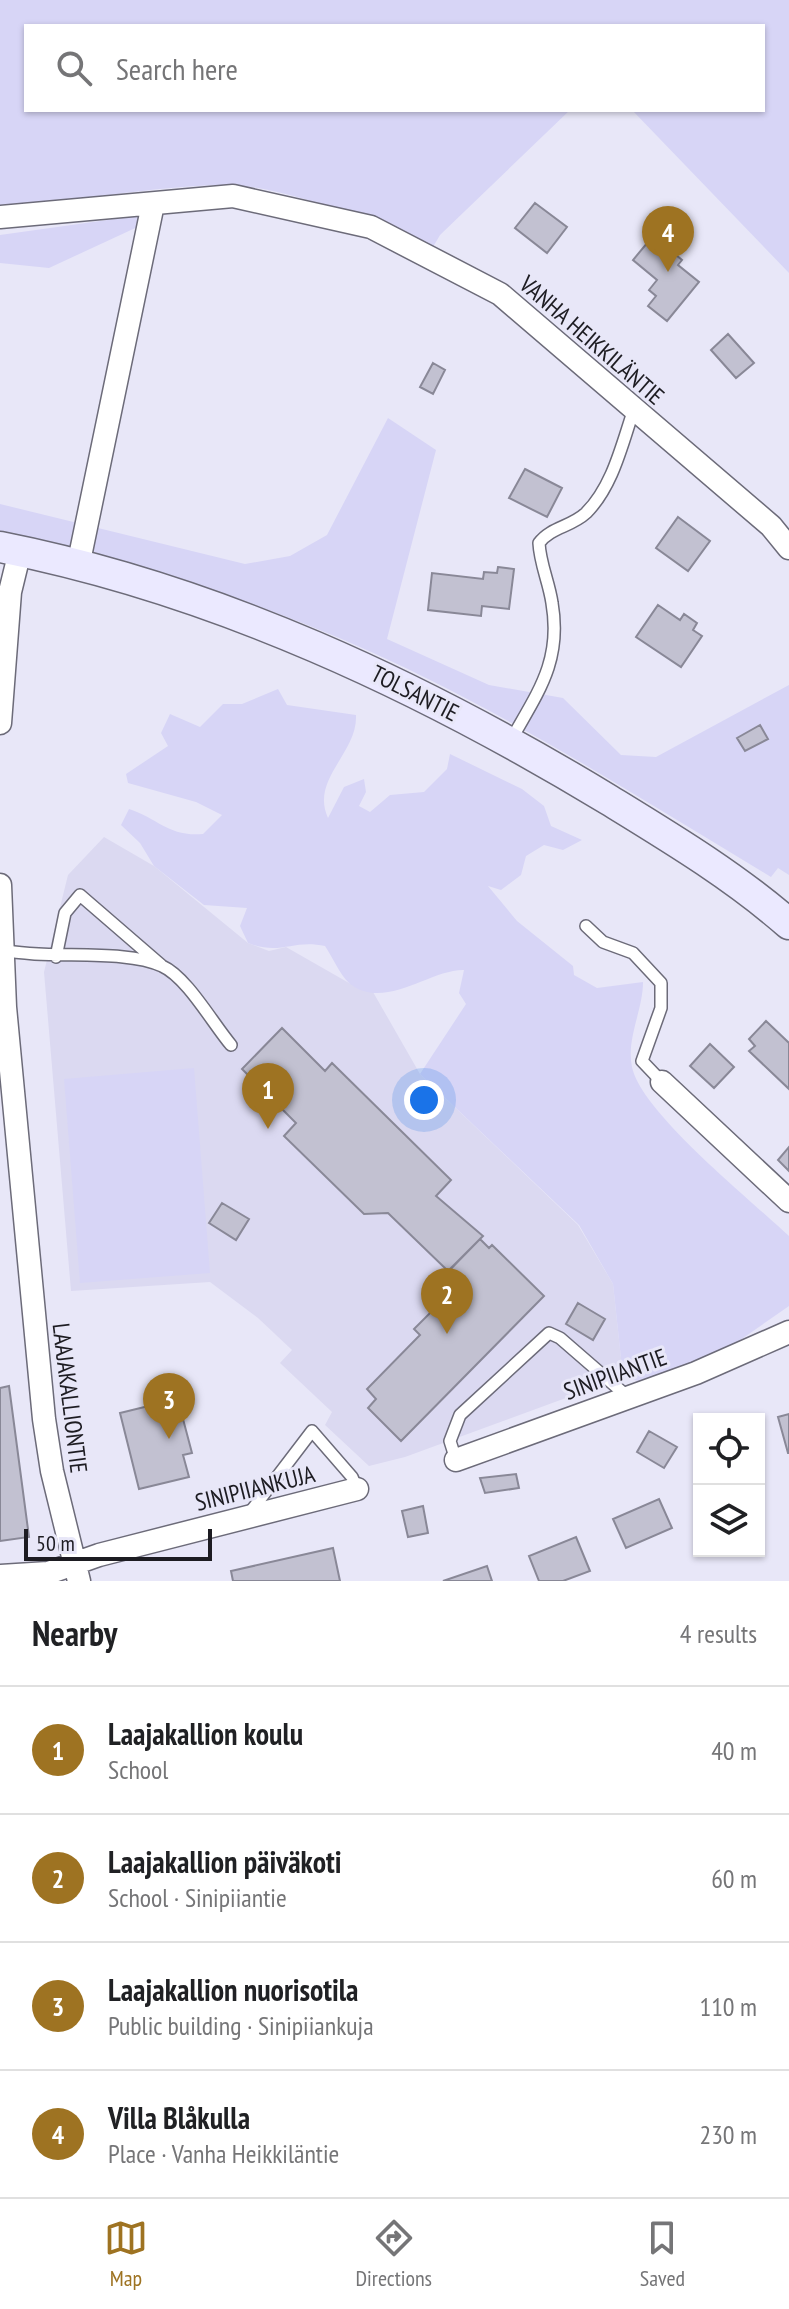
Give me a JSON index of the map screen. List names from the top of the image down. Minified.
{"streets":{"street":["VANHA HEIKKILÄNTIE","TOLSANTIE","SINIPIIANTIE","LAAJAKALLIONTIE","SINIPIIANKUJA"]},"crossings":[["LAAJAKALLIONTIE","SINIPIIANKUJA"]],"scale_bar":"50 m","page":{"search":"Search here","pins":["4","1","2","3"],"scale":"50 m","heading":["Nearby","4 results"],"list":[{"mark":"1","name":"Laajakallion koulu","note":"School","value":"40 m"},{"mark":"2","name":"Laajakallion päiväkoti","note":"School · Sinipiiantie","value":"60 m"},{"mark":"3","name":"Laajakallion nuorisotila","note":"Public building · Sinipiiankuja","value":"110 m"},{"mark":"4","name":"Villa Blåkulla","note":"Place · Vanha Heikkiläntie","value":"230 m"}],"nav":["Map","Directions","Saved"]}}
